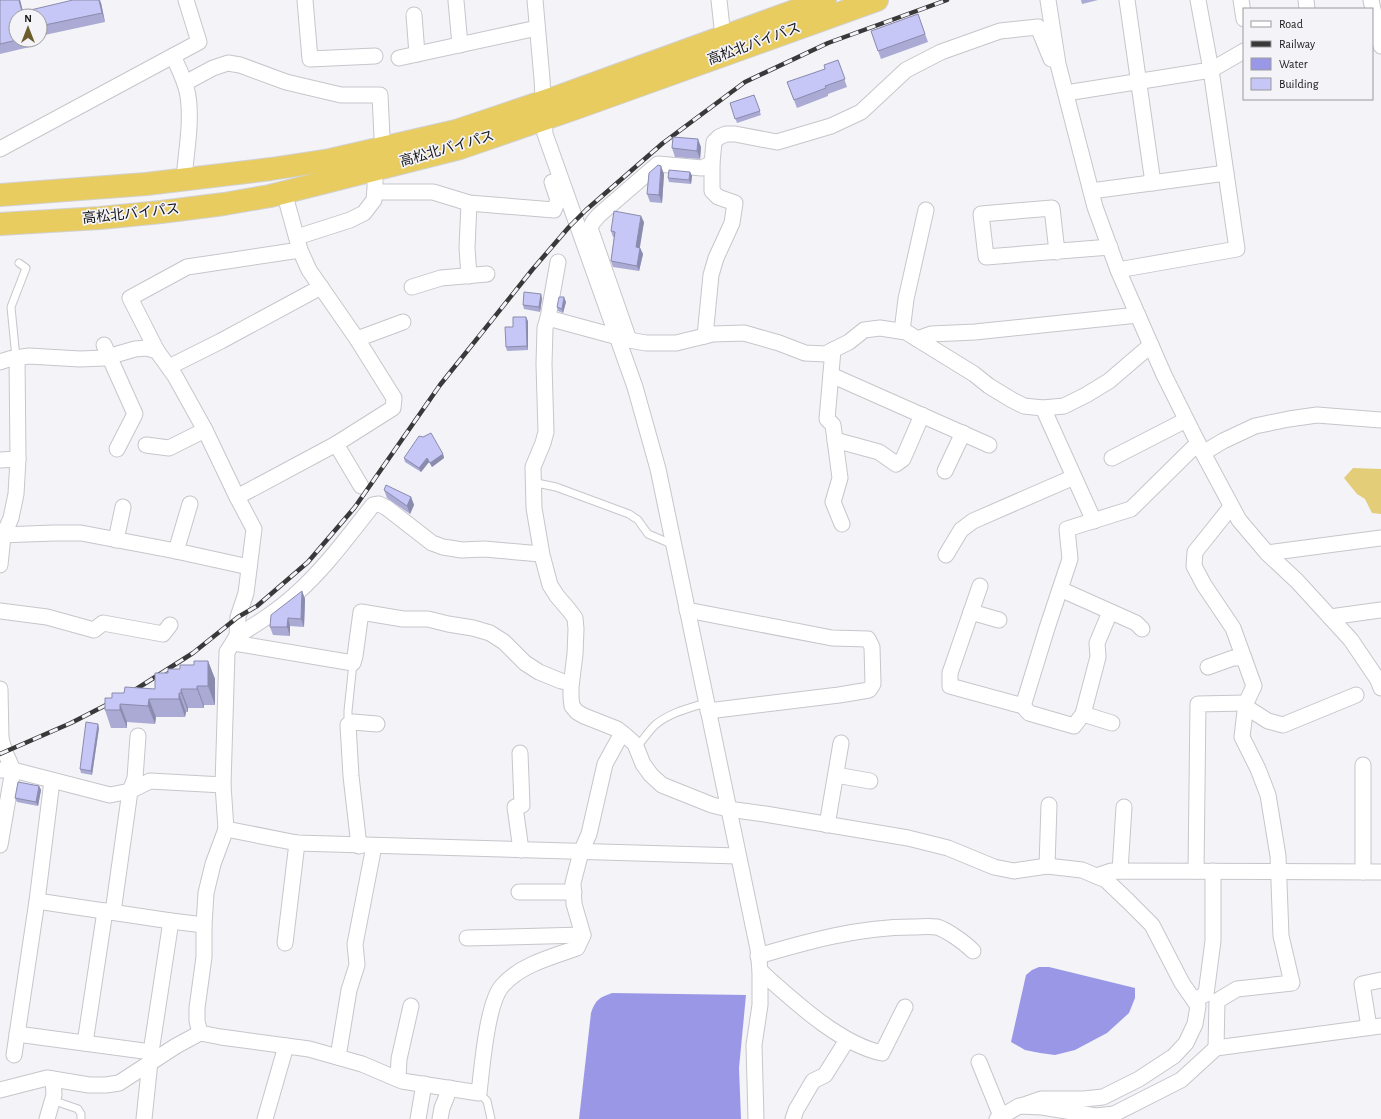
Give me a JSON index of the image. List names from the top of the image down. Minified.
{"streets":{"highway":["高松北バイパス"]},"legend":["Road","Railway","Water","Building"],"north":"top"}
